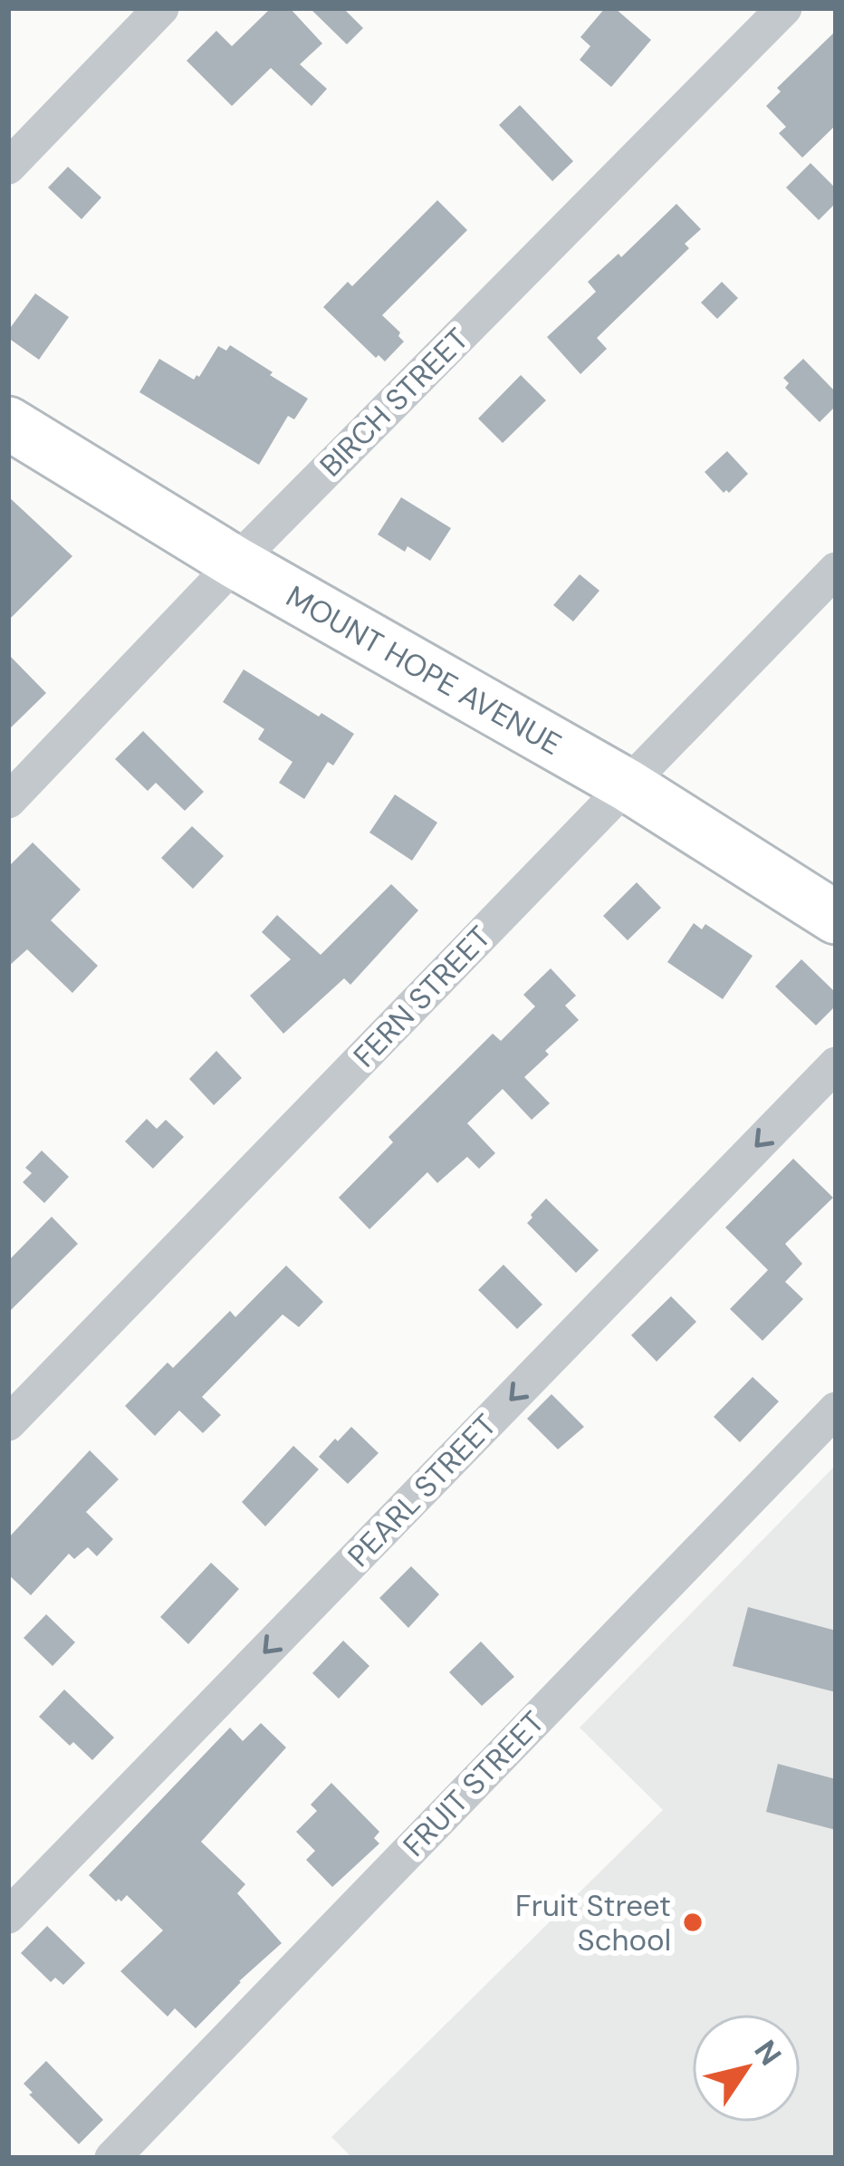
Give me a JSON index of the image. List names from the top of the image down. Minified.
{"streets":{"street":["BIRCH STREET","MOUNT HOPE AVENUE","FERN STREET","PEARL STREET","FRUIT STREET"]},"crossings":[["BIRCH STREET","MOUNT HOPE AVENUE"],["MOUNT HOPE AVENUE","FERN STREET"]],"one_way":["PEARL STREET"],"places":["Fruit Street School"],"north":"top right"}
